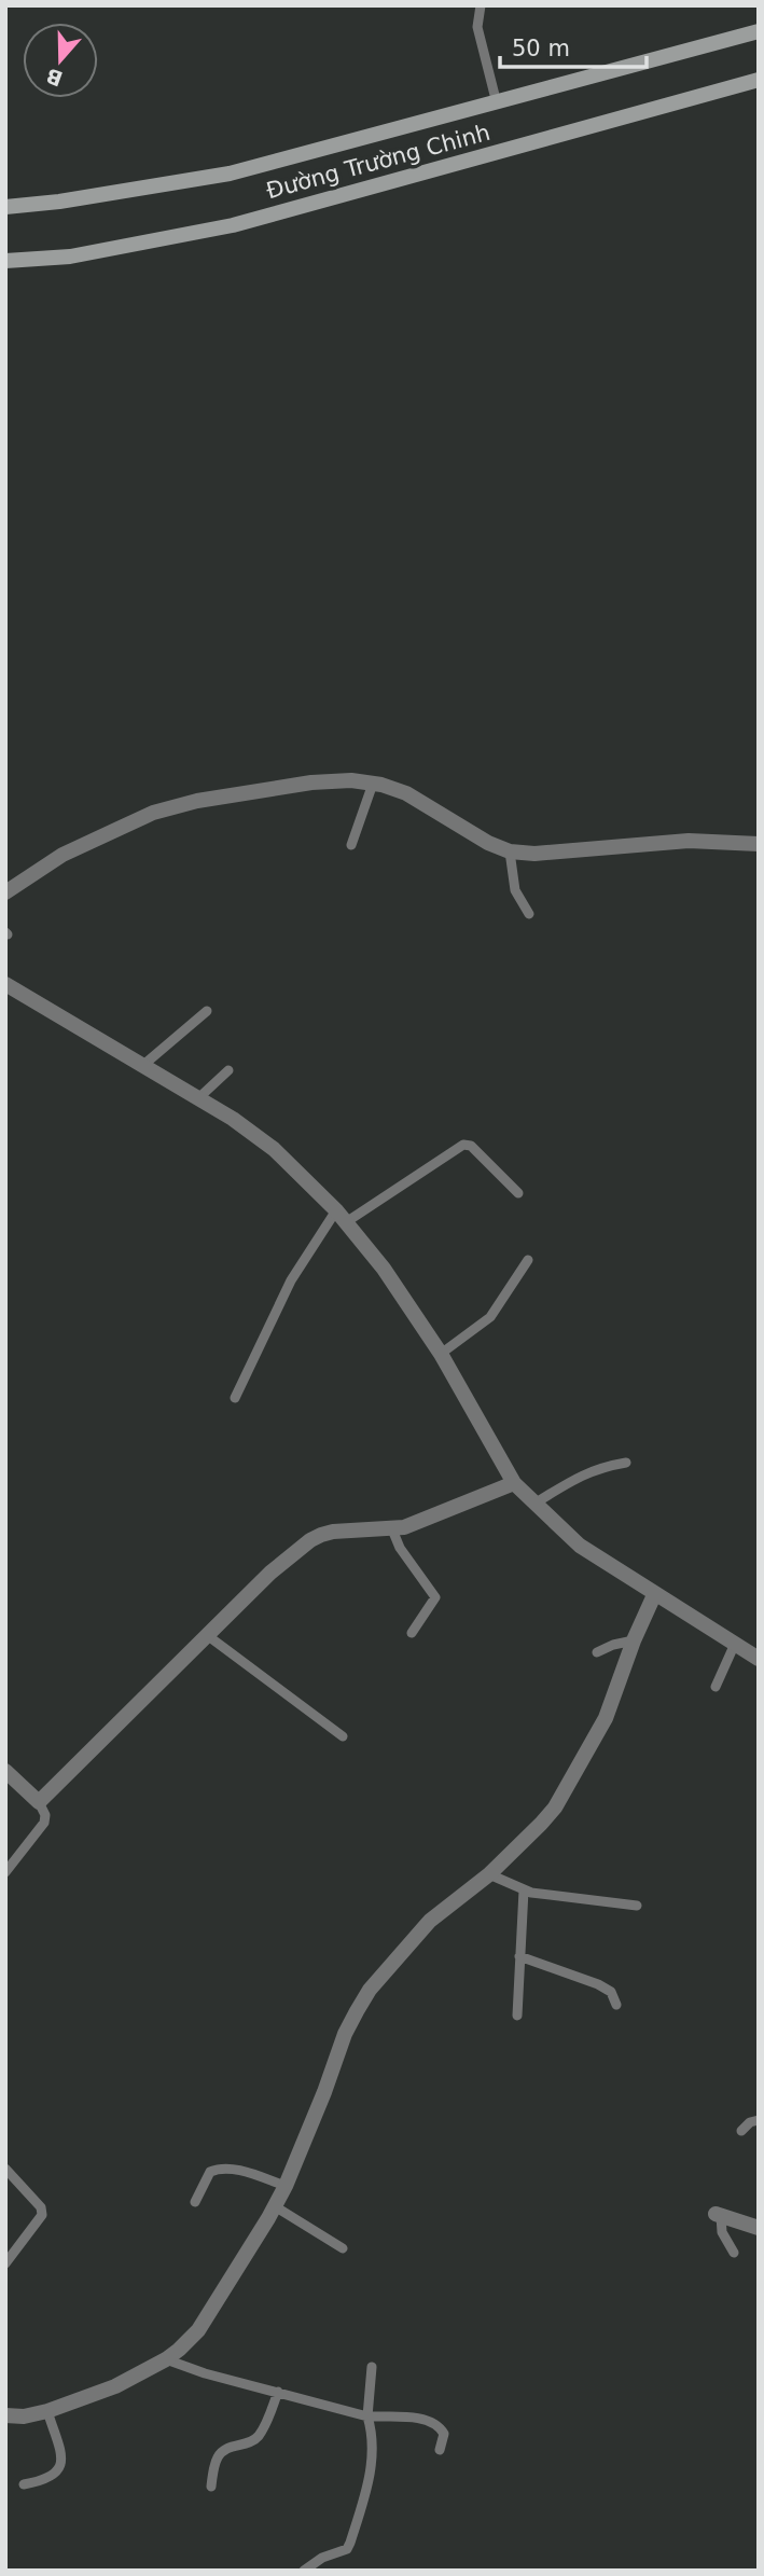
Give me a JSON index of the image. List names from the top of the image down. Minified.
{"streets":{"main road":["Đường Trường Chinh"]},"scale_bar":"50 m","north":"bottom"}
